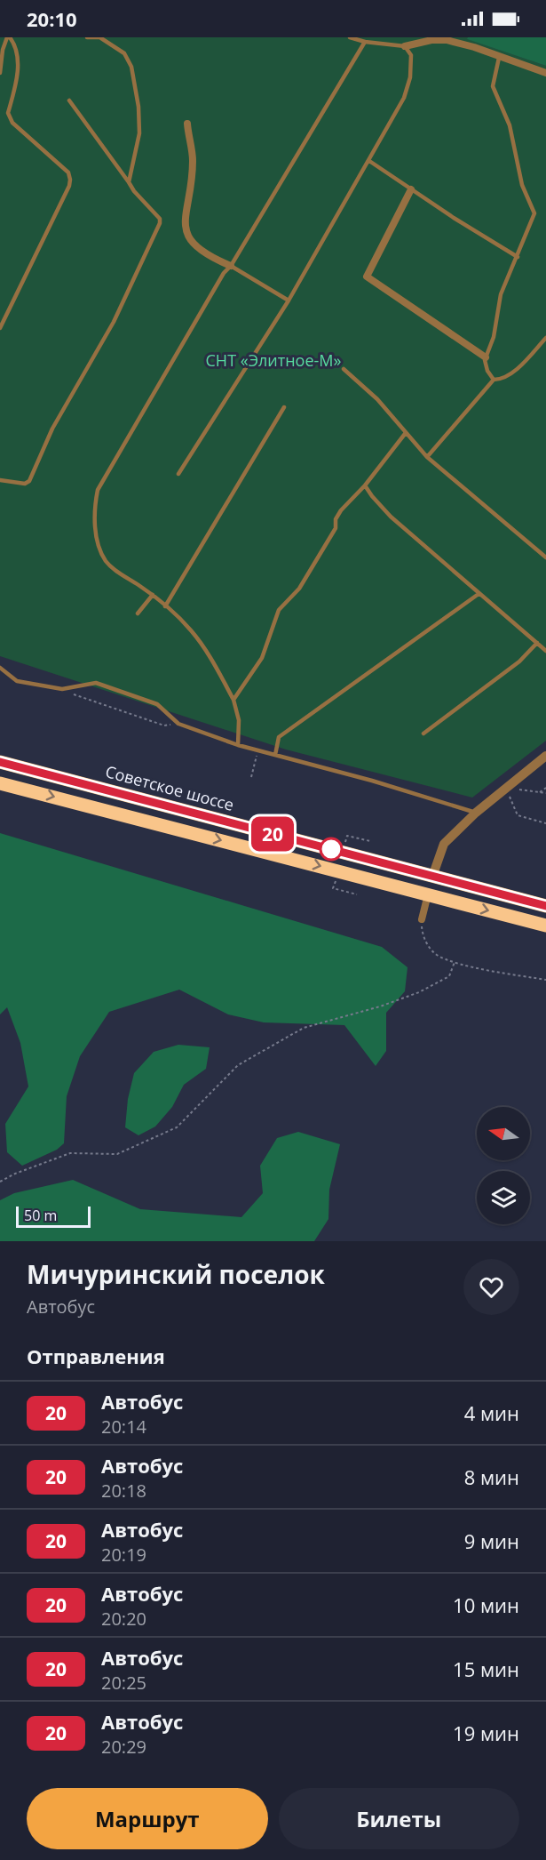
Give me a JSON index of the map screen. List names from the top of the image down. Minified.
{"streets":{"highway":["Советское шоссе"]},"parks":["СНТ «Элитное-М»"],"lines":["bus line 20"],"scale_bar":"50 m","north":"left","page":{"status":"20:10","on_map":"20","scale":"50 m","heading":[["Мичуринский поселок","Автобус"],"Отправления"],"list":[{"mark":"20","name":"Автобус","note":"20:14","value":"4 мин"},{"mark":"20","name":"Автобус","note":"20:18","value":"8 мин"},{"mark":"20","name":"Автобус","note":"20:19","value":"9 мин"},{"mark":"20","name":"Автобус","note":"20:20","value":"10 мин"},{"mark":"20","name":"Автобус","note":"20:25","value":"15 мин"},{"mark":"20","name":"Автобус","note":"20:29","value":"19 мин"}],"buttons":["Маршрут","Билеты"]}}
